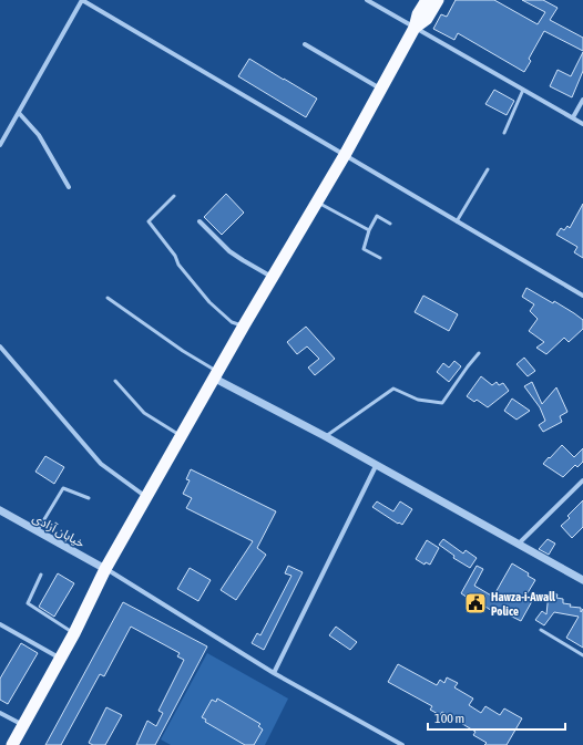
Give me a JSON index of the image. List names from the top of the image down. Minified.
{"streets":{"street":["خیابان آزادی"]},"places":{"public building":["Hawza-i-Awall Police"]},"scale_bar":"100 m"}
